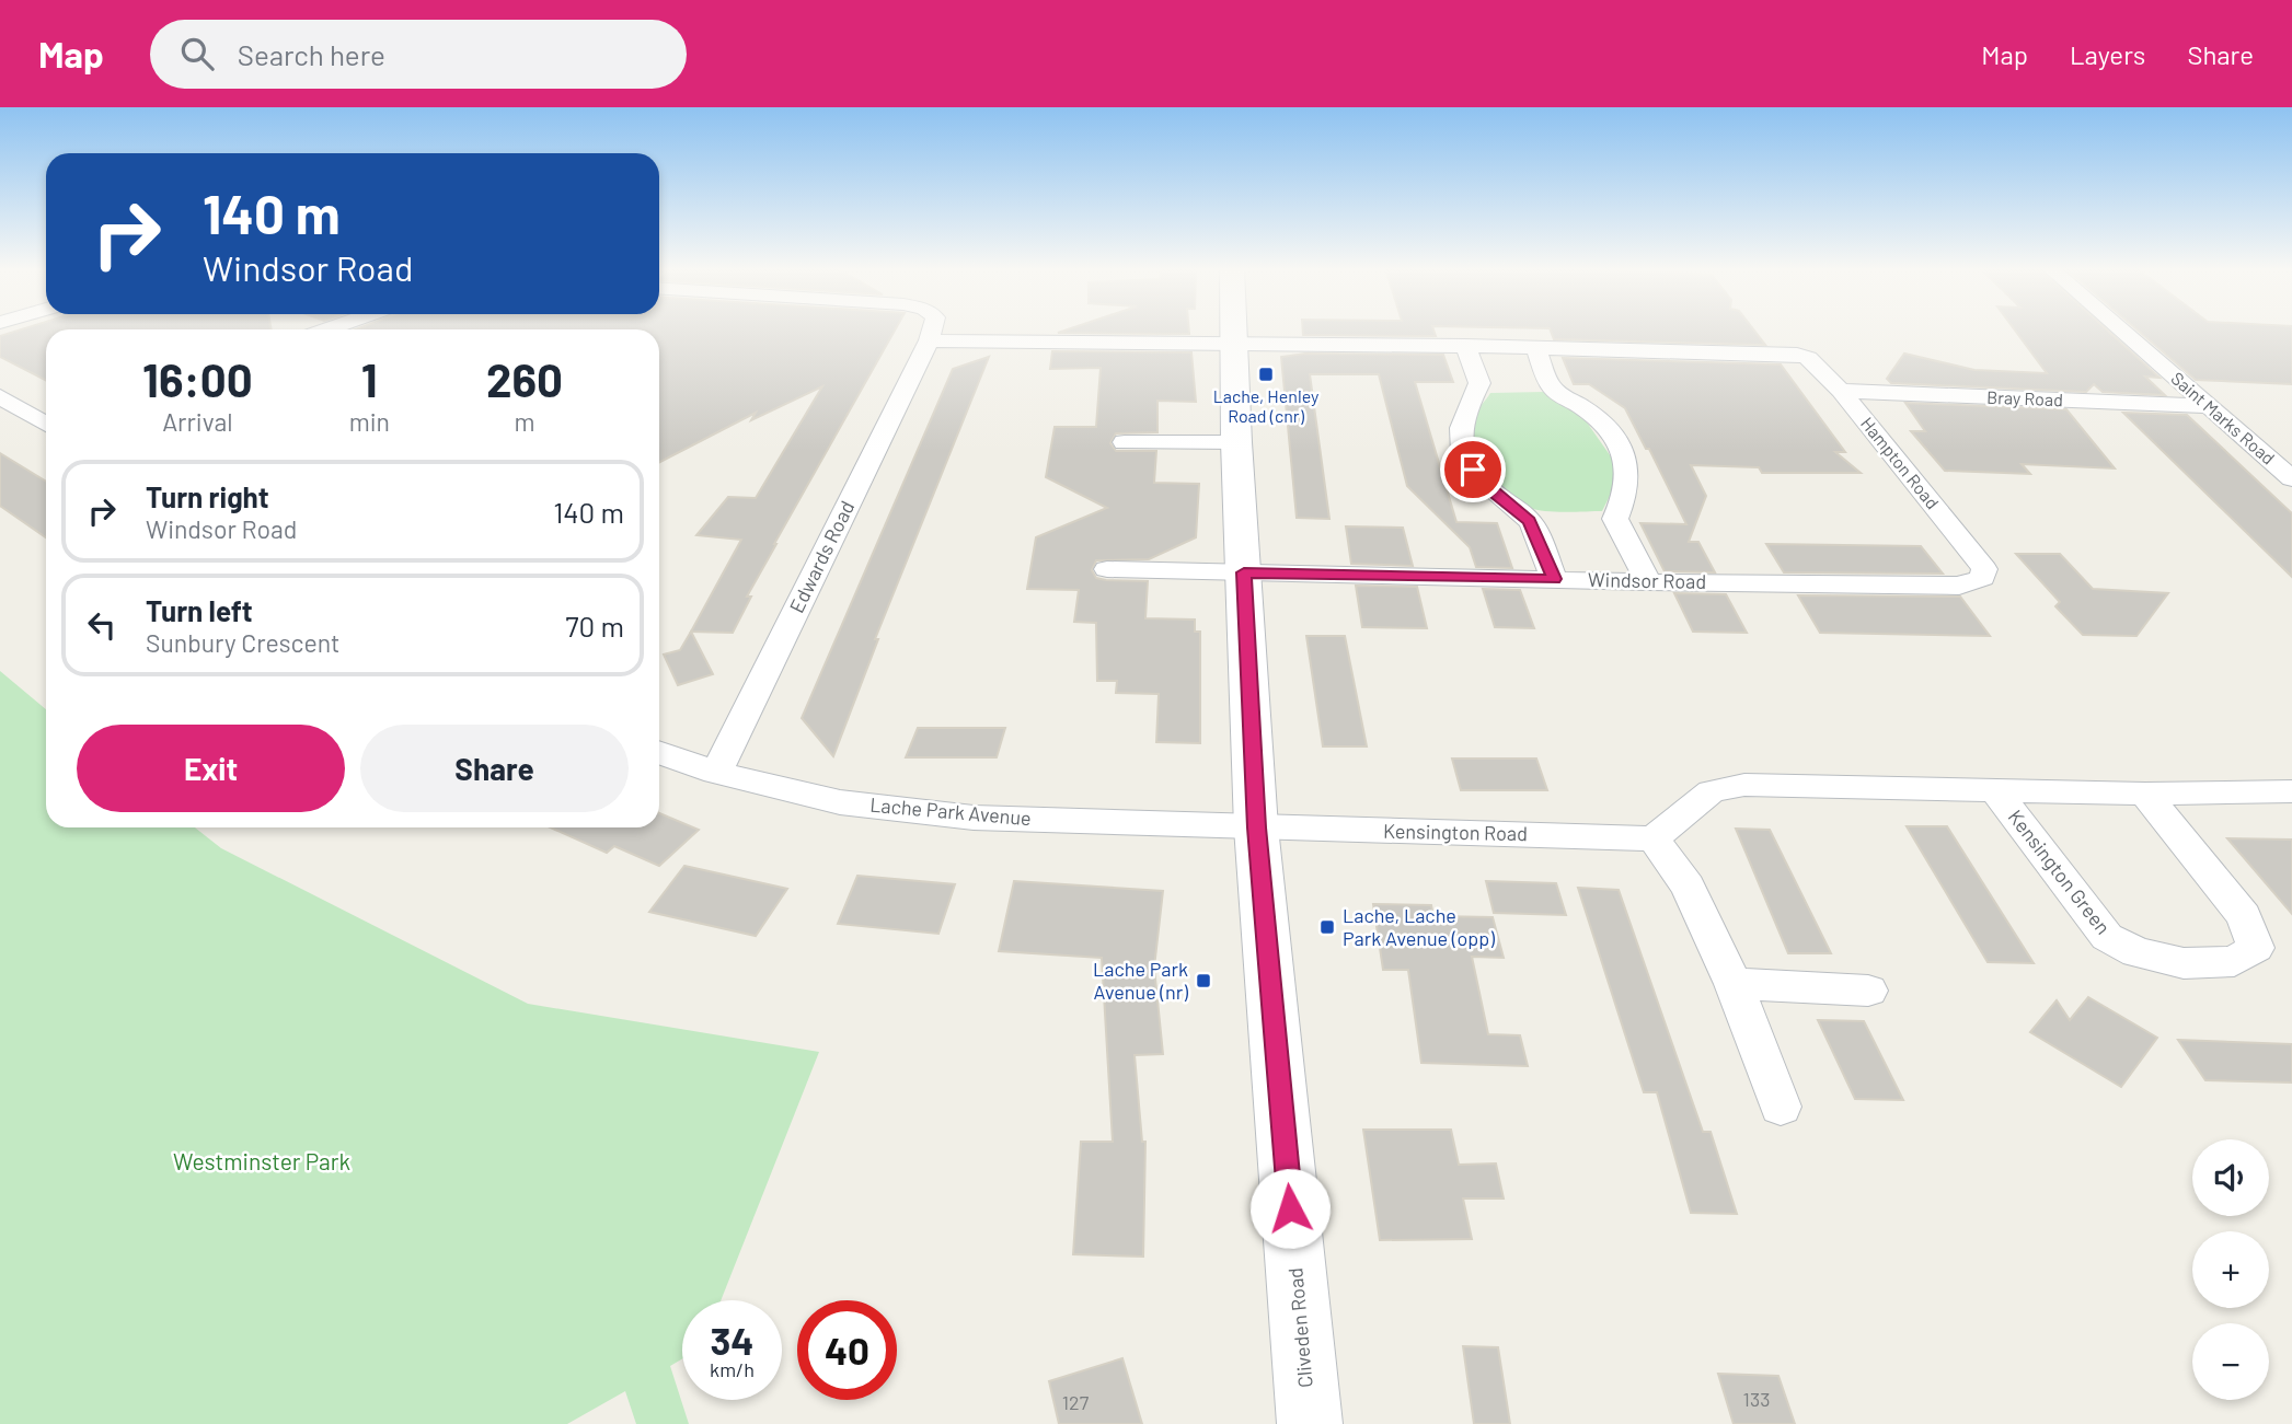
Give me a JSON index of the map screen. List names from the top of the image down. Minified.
{"streets":{"street":["Bray Road","Saint Marks Road","Hampton Road","Edwards Road","Windsor Road","Lache Park Avenue","Kensington Road","Kensington Green","Cliveden Road"]},"crossings":[["Bray Road","Saint Marks Road"],["Bray Road","Hampton Road"],["Hampton Road","Windsor Road"],["Edwards Road","Lache Park Avenue"],["Windsor Road","Cliveden Road"],["Lache Park Avenue","Kensington Road"],["Lache Park Avenue","Cliveden Road"],["Kensington Road","Kensington Green"],["Kensington Road","Cliveden Road"]],"parks":["Westminster Park"],"places":{"transit":["Lache, Henley Road (cnr)","Lache, Lache Park Avenue (opp)","Lache Park Avenue (nr)"]},"house_numbers":["133","127"],"page":{"header":"Map","search":"Search here","nav":["Map","Layers","Share"],"turn":["140 m","Windsor Road"],"eta":["16:00","Arrival","1","min","260","m"],"list":[{"name":"Turn right","note":"Windsor Road","value":"140 m"},{"name":"Turn left","note":"Sunbury Crescent","value":"70 m"}],"buttons":["Exit","Share"],"map_buttons":["+","−"],"speed":"34 km/h","limit":"40"}}
